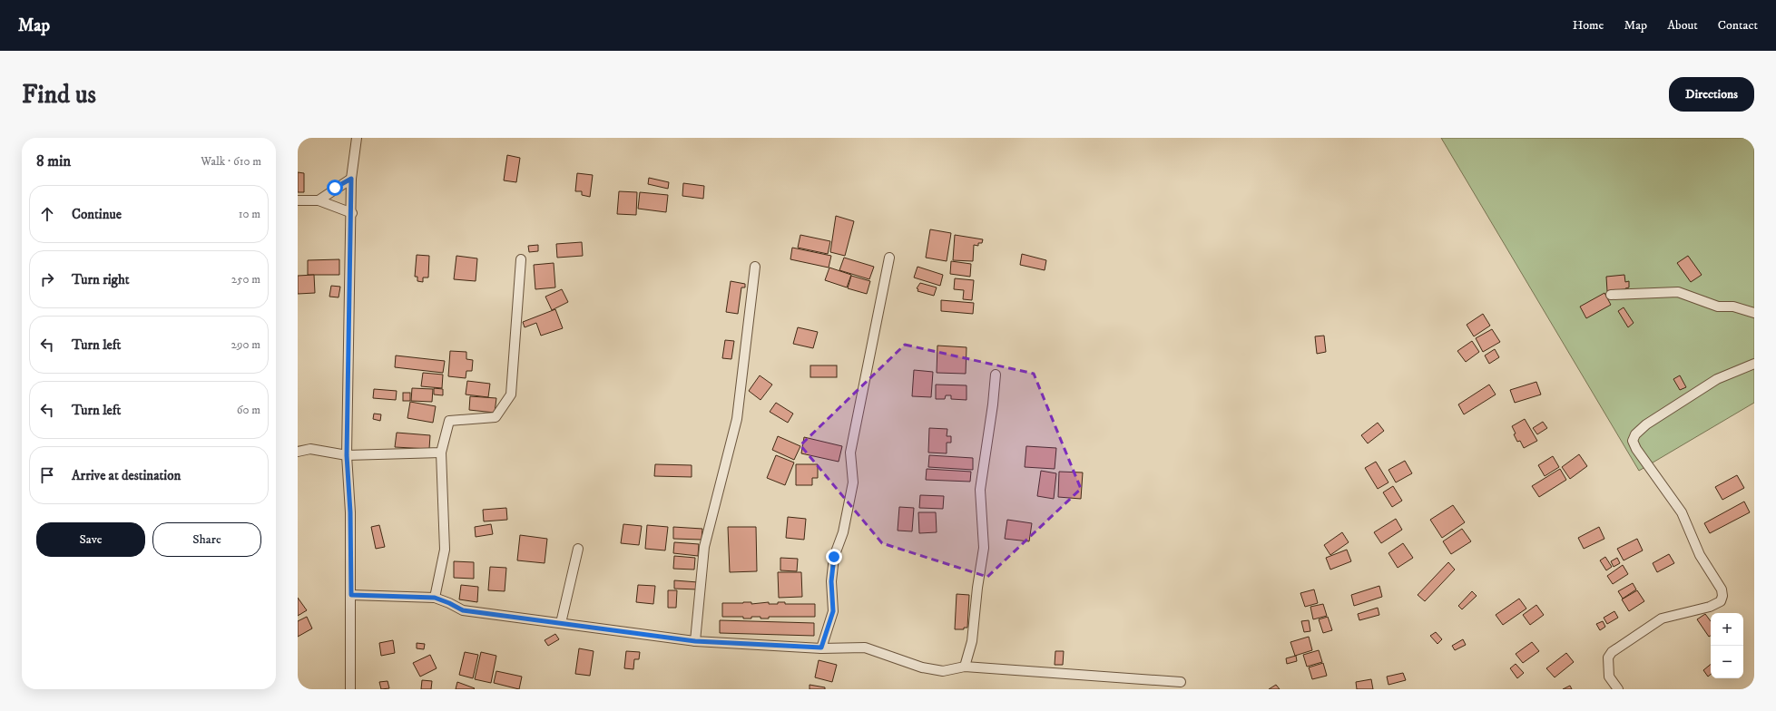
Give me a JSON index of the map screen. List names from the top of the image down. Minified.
{"page":{"header":"Map","nav":["Home","Map","About","Contact"],"buttons":["Directions",["Save","Share"]],"title":"Find us","heading":["8 min","Walk · 610 m"],"list":[["Continue","10 m"],["Turn right","250 m"],["Turn left","290 m"],["Turn left","60 m"],"Arrive at destination"],"map_buttons":["+","−"]}}
